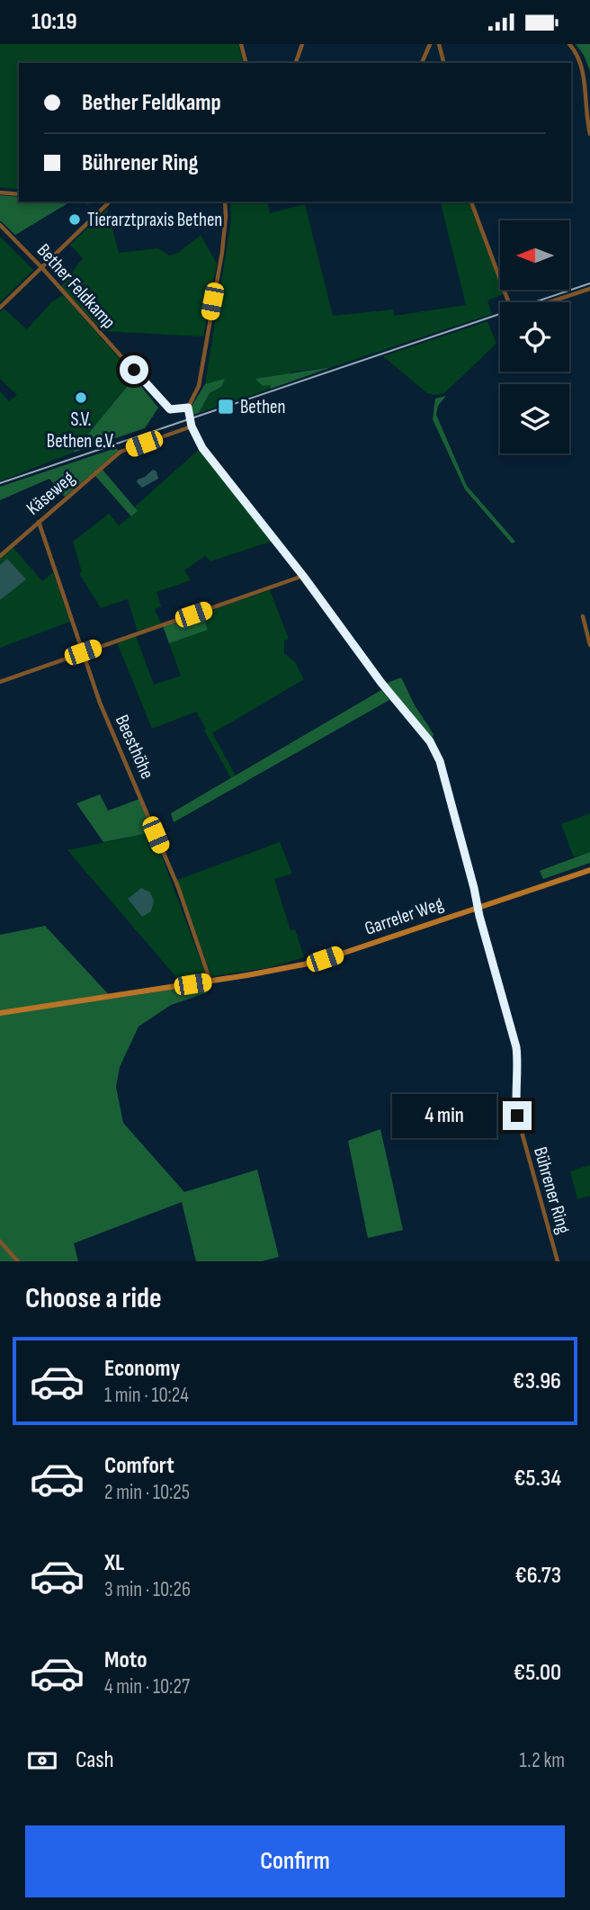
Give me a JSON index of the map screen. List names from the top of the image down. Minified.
{"streets":{"street":["Bether Feldkamp","Käseweg","Beesthöhe","Garreler Weg","Bührener Ring"]},"crossings":[["Bether Feldkamp","Bührener Ring"],["Käseweg","Beesthöhe"],["Käseweg","Bührener Ring"],["Beesthöhe","Garreler Weg"],["Garreler Weg","Bührener Ring"]],"places":{"other":["Tierarztpraxis Bethen","S.V. Bethen e.V."],"transit":["Bethen"]},"north":"left","page":{"status":"10:19","banner":["Bether Feldkamp","Bührener Ring"],"bubble":"4 min","heading":"Choose a ride","list":[{"name":"Economy","note":"1 min · 10:24","value":"€3.96"},{"name":"Comfort","note":"2 min · 10:25","value":"€5.34"},{"name":"XL","note":"3 min · 10:26","value":"€6.73"},{"name":"Moto","note":"4 min · 10:27","value":"€5.00"}],"pay":["Cash","1.2 km"],"buttons":"Confirm"}}
